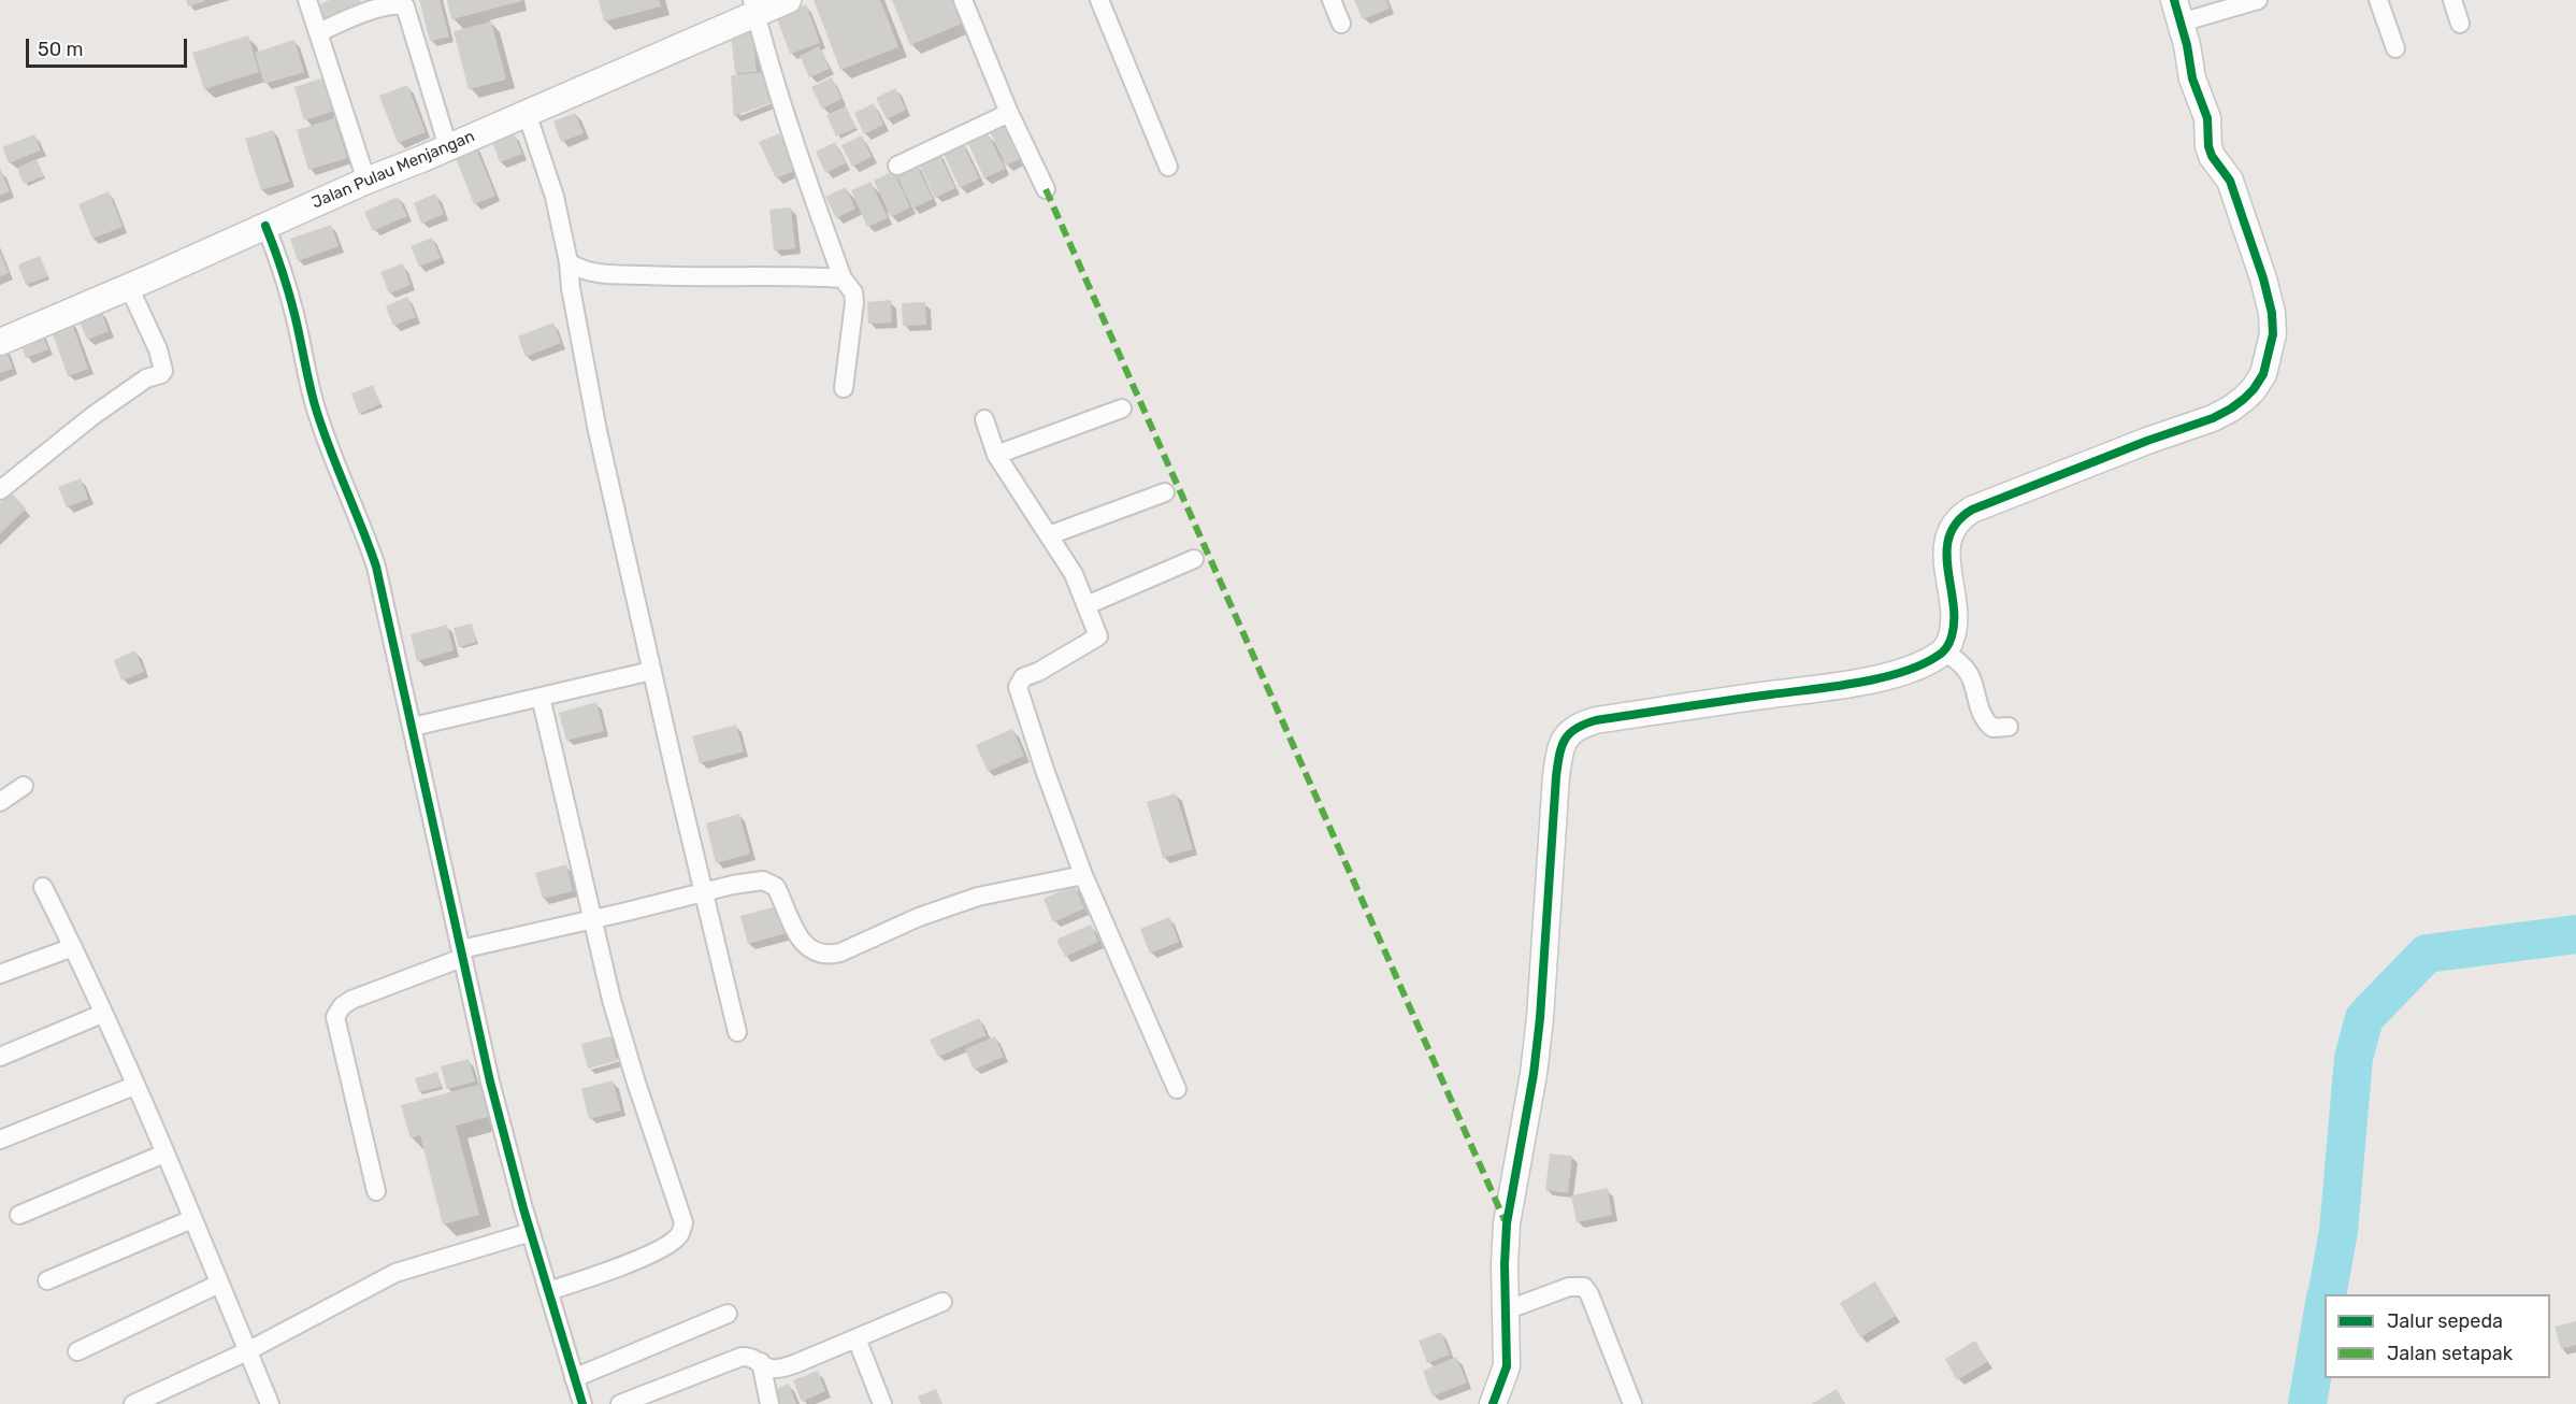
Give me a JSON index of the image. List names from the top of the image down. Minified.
{"streets":{"street":["Jalan Pulau Menjangan"]},"legend":["Jalur sepeda","Jalan setapak"],"scale_bar":"50 m"}
